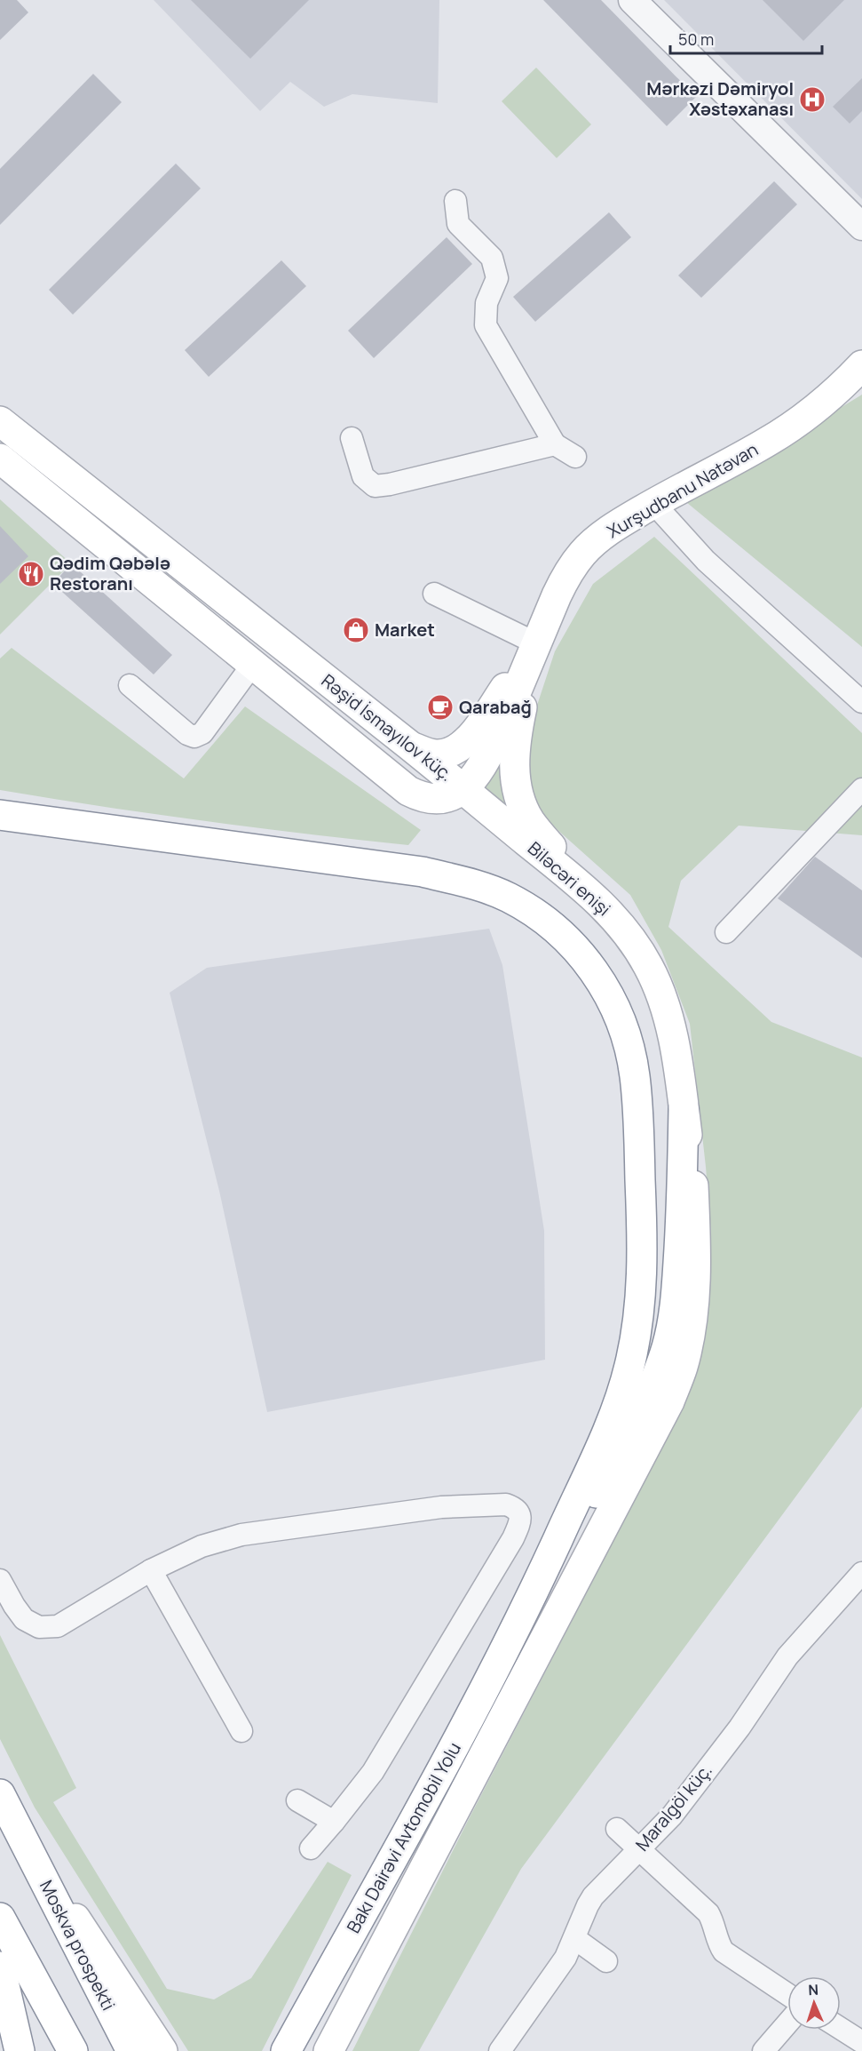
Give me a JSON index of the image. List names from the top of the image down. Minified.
{"streets":{"main road":["Xurşudbanu Natəvan","Rəşid İsmayılov küç.","Biləcəri enişi","Bakı Dairəvi Avtomobil Yolu","Moskva prospekti"],"street":["Maralgöl küç."]},"crossings":[["Rəşid İsmayılov küç.","Biləcəri enişi"]],"places":{"hospital":["Mərkəzi Dəmiryol Xəstəxanası"],"restaurant":["Qədim Qəbələ Restoranı"],"shop":["Market"],"cafe":["Qarabağ"]},"scale_bar":"50 m","north":"top"}
